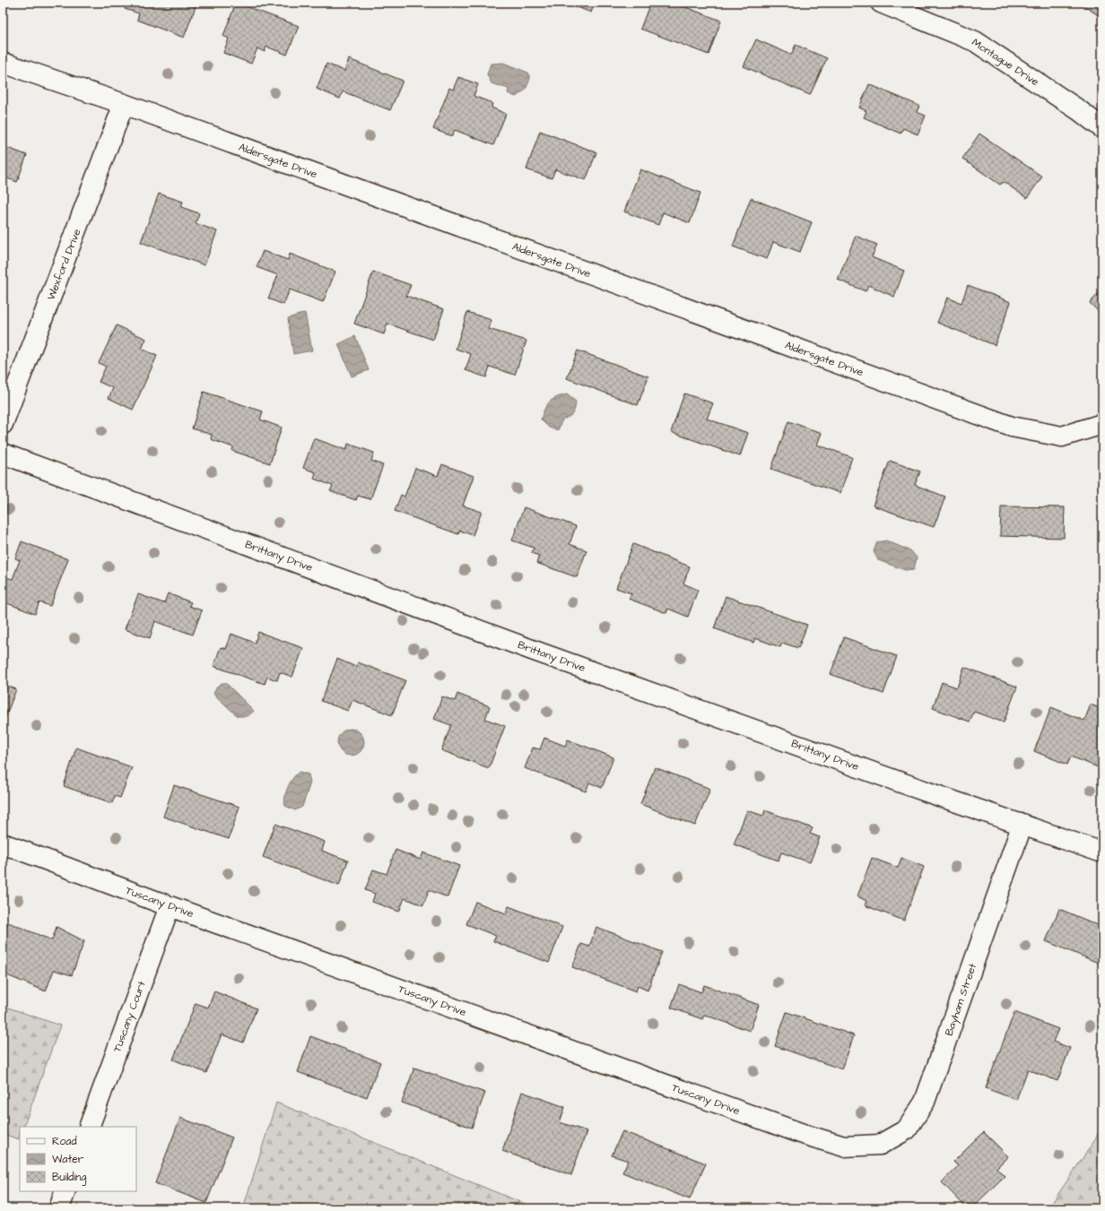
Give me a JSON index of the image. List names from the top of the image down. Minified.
{"streets":{"street":["Montague Drive","Aldersgate Drive","Wexford Drive","Brittany Drive","Tuscany Drive","Bayham Street","Tuscany Court"]},"crossings":[["Aldersgate Drive","Wexford Drive"],["Brittany Drive","Bayham Street"],["Tuscany Drive","Bayham Street"],["Tuscany Drive","Tuscany Court"]],"legend":["Road","Water","Building"]}
